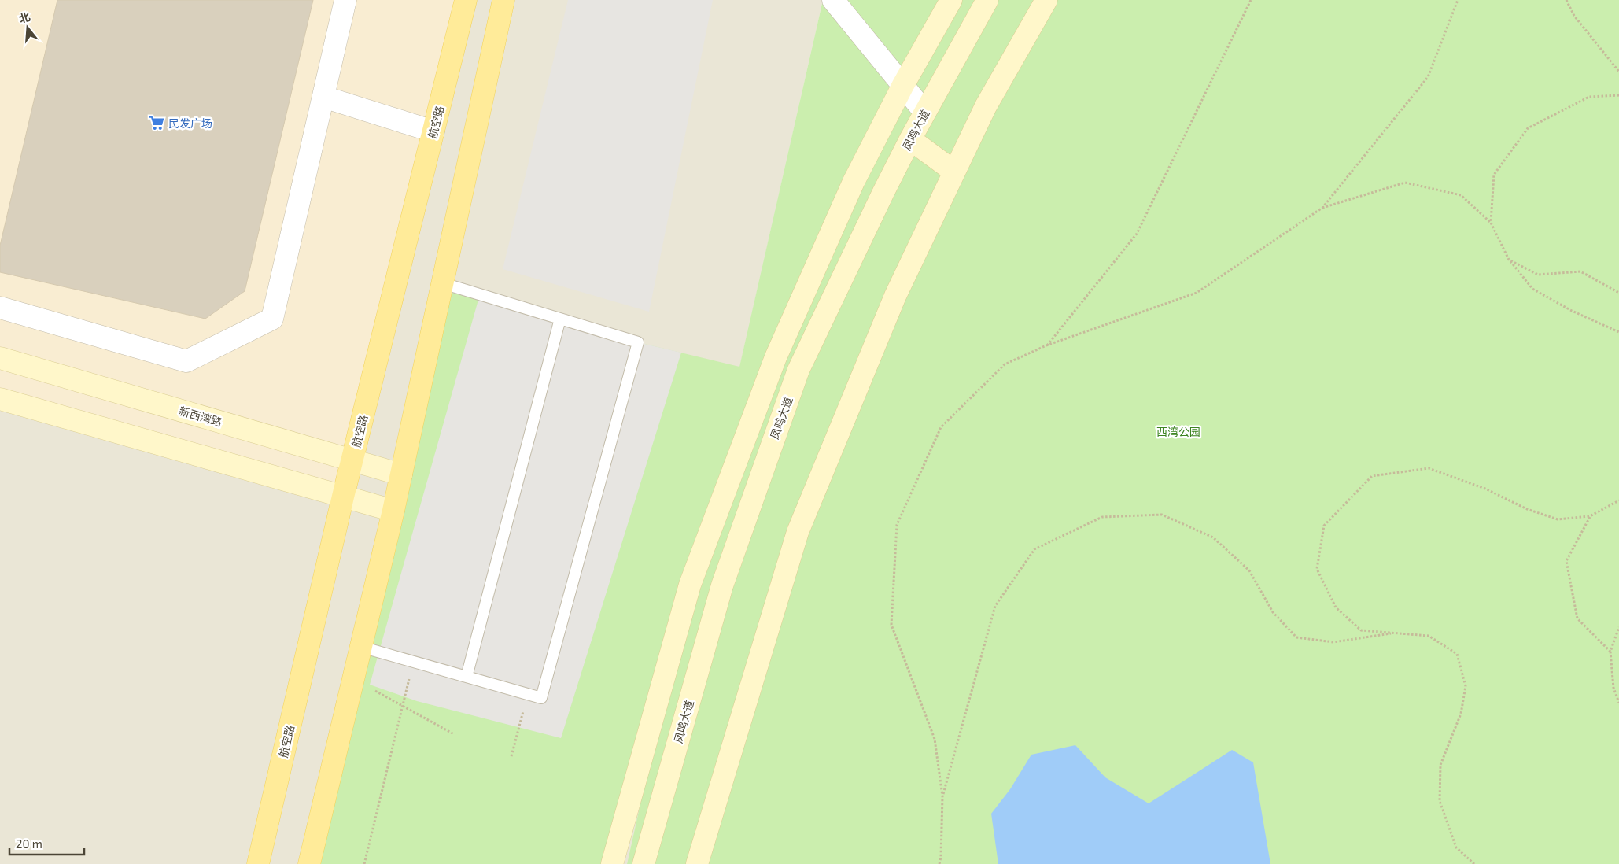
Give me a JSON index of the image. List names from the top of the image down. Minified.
{"streets":{"main road":["航空路","凤鸣大道","新西湾路"]},"crossings":[["航空路","新西湾路"]],"parks":["西湾公园"],"places":{"supermarket":["民发广场"]},"scale_bar":"20 m","north":"top"}
